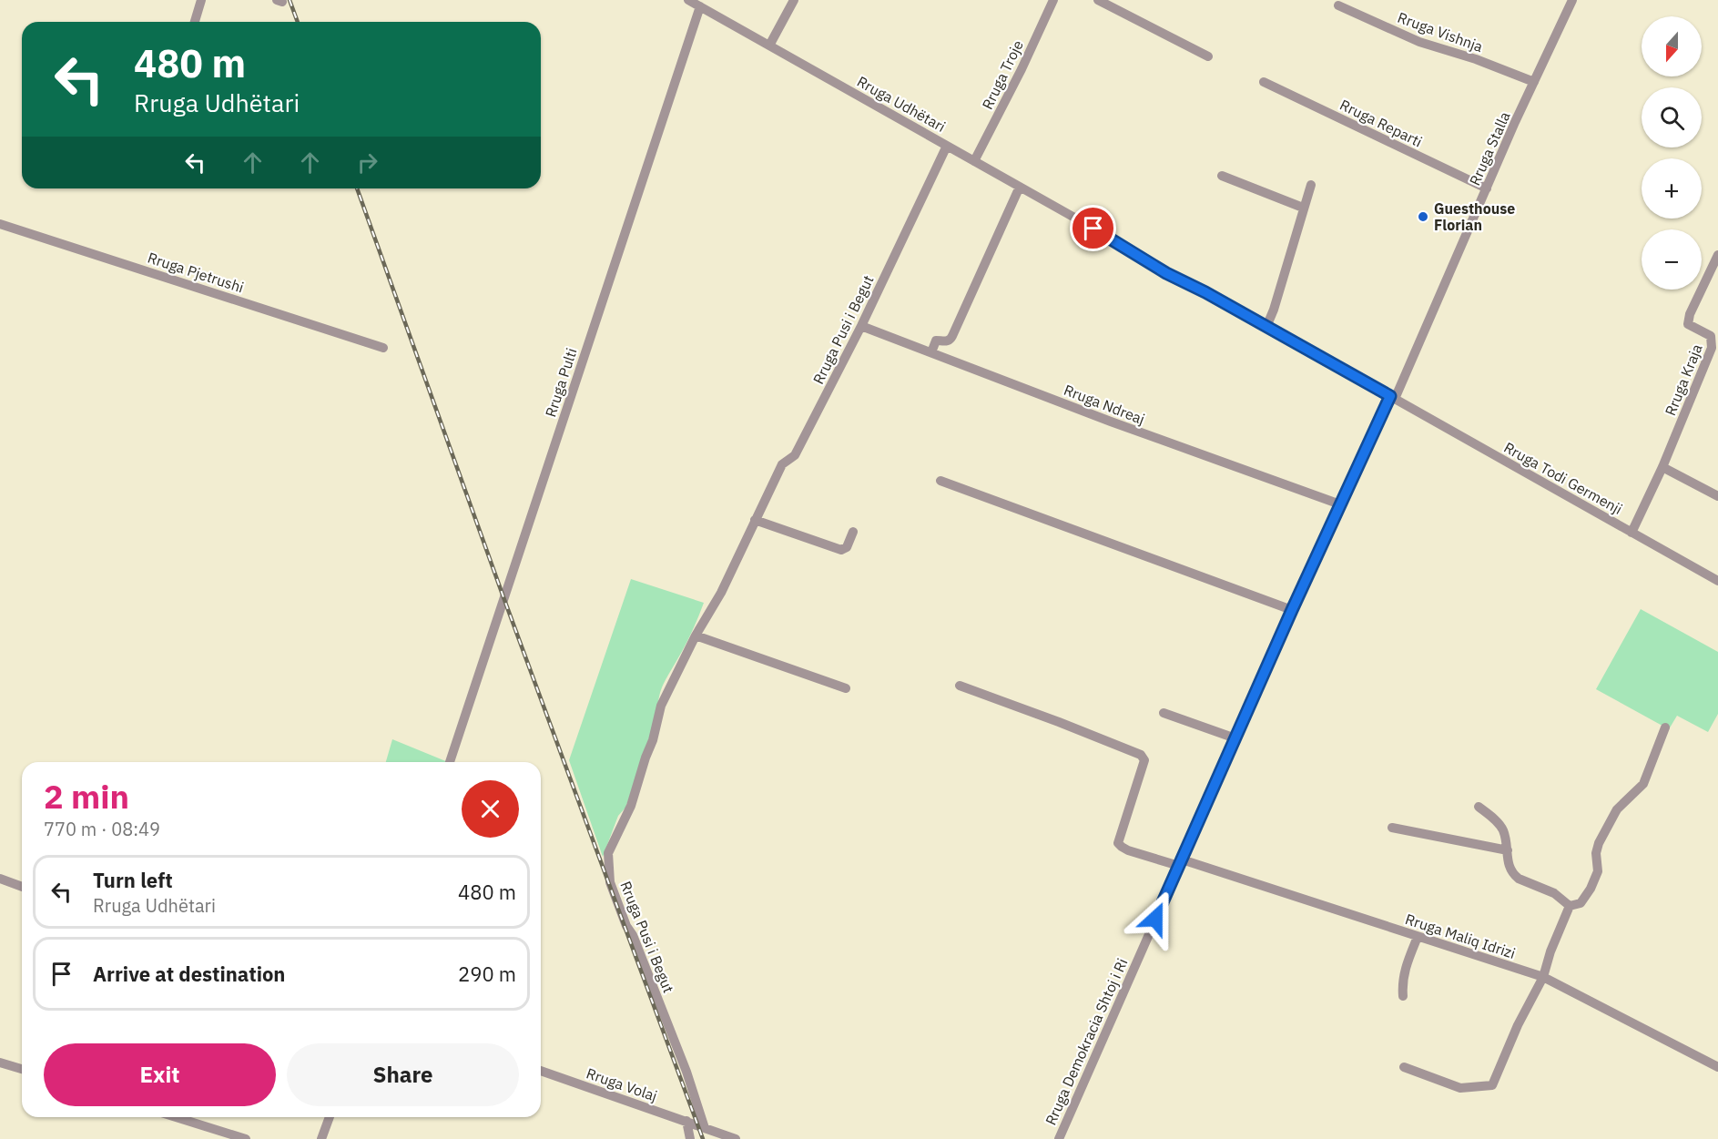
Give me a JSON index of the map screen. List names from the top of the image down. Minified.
{"streets":{"street":["Rruga Vishnja","Rruga Troje","Rruga Udhëtari","Rruga Reparti","Rruga Stalla","Rruga Pjetrushi","Rruga Pusi i Begut","Rruga Kraja","Rruga Pulti","Rruga Ndreaj","Rruga Todi Germenji","Rruga Maliq Idrizi","Rruga Demokracia Shtoj i Ri","Rruga Volaj"]},"crossings":[["Rruga Vishnja","Rruga Stalla"],["Rruga Troje","Rruga Udhëtari"],["Rruga Udhëtari","Rruga Stalla"],["Rruga Udhëtari","Rruga Pusi i Begut"],["Rruga Udhëtari","Rruga Pulti"],["Rruga Udhëtari","Rruga Todi Germenji"],["Rruga Udhëtari","Rruga Demokracia Shtoj i Ri"],["Rruga Reparti","Rruga Stalla"],["Rruga Stalla","Rruga Todi Germenji"],["Rruga Stalla","Rruga Demokracia Shtoj i Ri"],["Rruga Pusi i Begut","Rruga Ndreaj"],["Rruga Pusi i Begut","Rruga Volaj"],["Rruga Kraja","Rruga Todi Germenji"],["Rruga Ndreaj","Rruga Demokracia Shtoj i Ri"],["Rruga Todi Germenji","Rruga Demokracia Shtoj i Ri"],["Rruga Maliq Idrizi","Rruga Demokracia Shtoj i Ri"]],"places":["Guesthouse Florian"],"north":"bottom","page":{"map_buttons":["+","−"],"turn":["480 m","Rruga Udhëtari"],"heading":["2 min","770 m · 08:49"],"list":[{"name":"Turn left","note":"Rruga Udhëtari","value":"480 m"},{"name":"Arrive at destination","value":"290 m"}],"buttons":["Exit","Share"]}}
